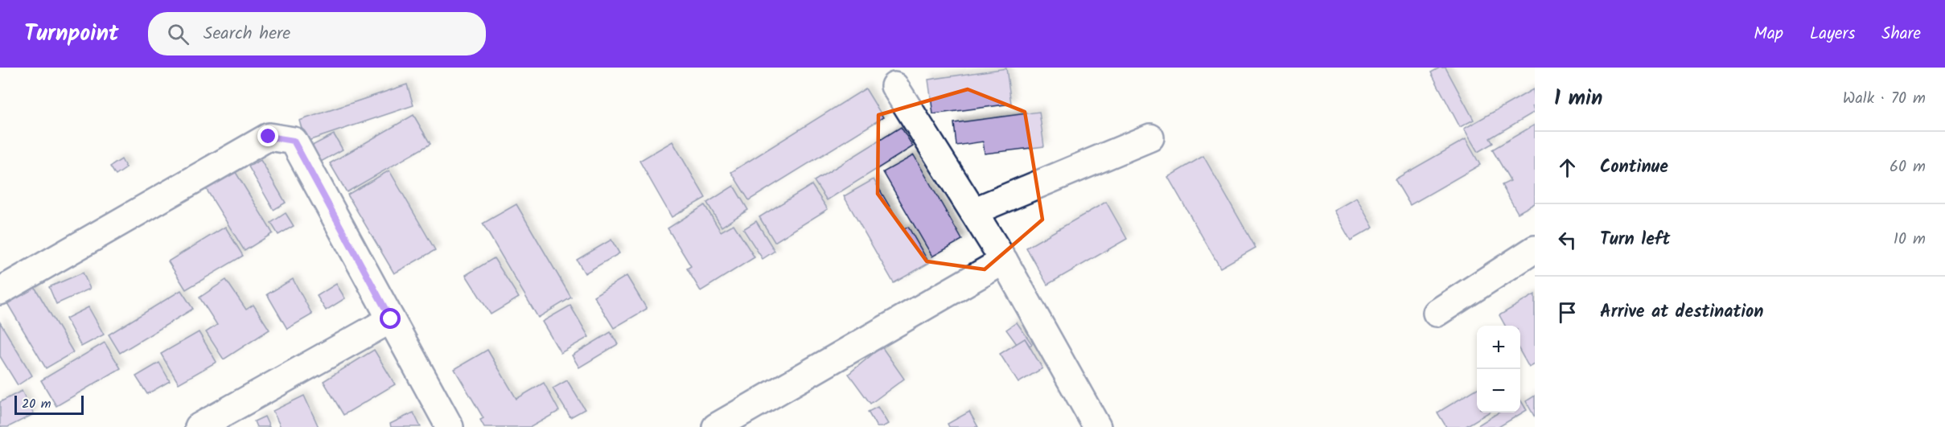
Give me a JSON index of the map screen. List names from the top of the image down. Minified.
{"scale_bar":"20 m","page":{"header":"Turnpoint","search":"Search here","nav":["Map","Layers","Share"],"heading":["1 min","Walk · 70 m"],"list":[["Continue","60 m"],["Turn left","10 m"],"Arrive at destination"],"map_buttons":["+","−"],"scale":"20 m"}}
